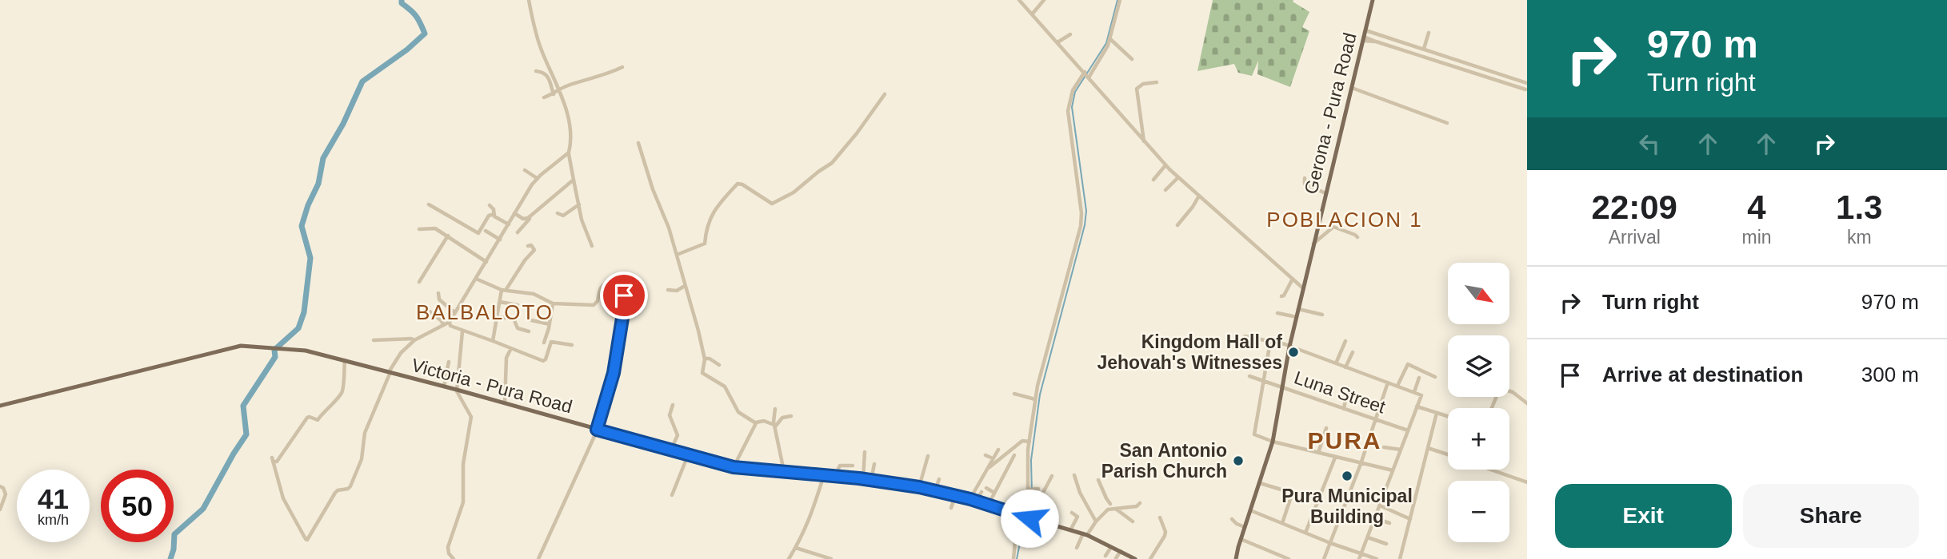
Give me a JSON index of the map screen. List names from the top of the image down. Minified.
{"streets":{"main road":["Gerona - Pura Road","Victoria - Pura Road"],"street":["Luna Street"]},"crossings":[["Gerona - Pura Road","Luna Street"]],"districts":["POBLACION 1","BALBALOTO","PURA"],"places":["Kingdom Hall of Jehovah's Witnesses","San Antonio Parish Church","Pura Municipal Building"],"north":"bottom right","page":{"turn":["970 m","Turn right"],"eta":["22:09","Arrival","4","min","1.3","km"],"map_buttons":["+","−"],"list":[{"name":"Turn right","value":"970 m"},{"name":"Arrive at destination","value":"300 m"}],"speed":"41 km/h","limit":"50","buttons":["Exit","Share"]}}
